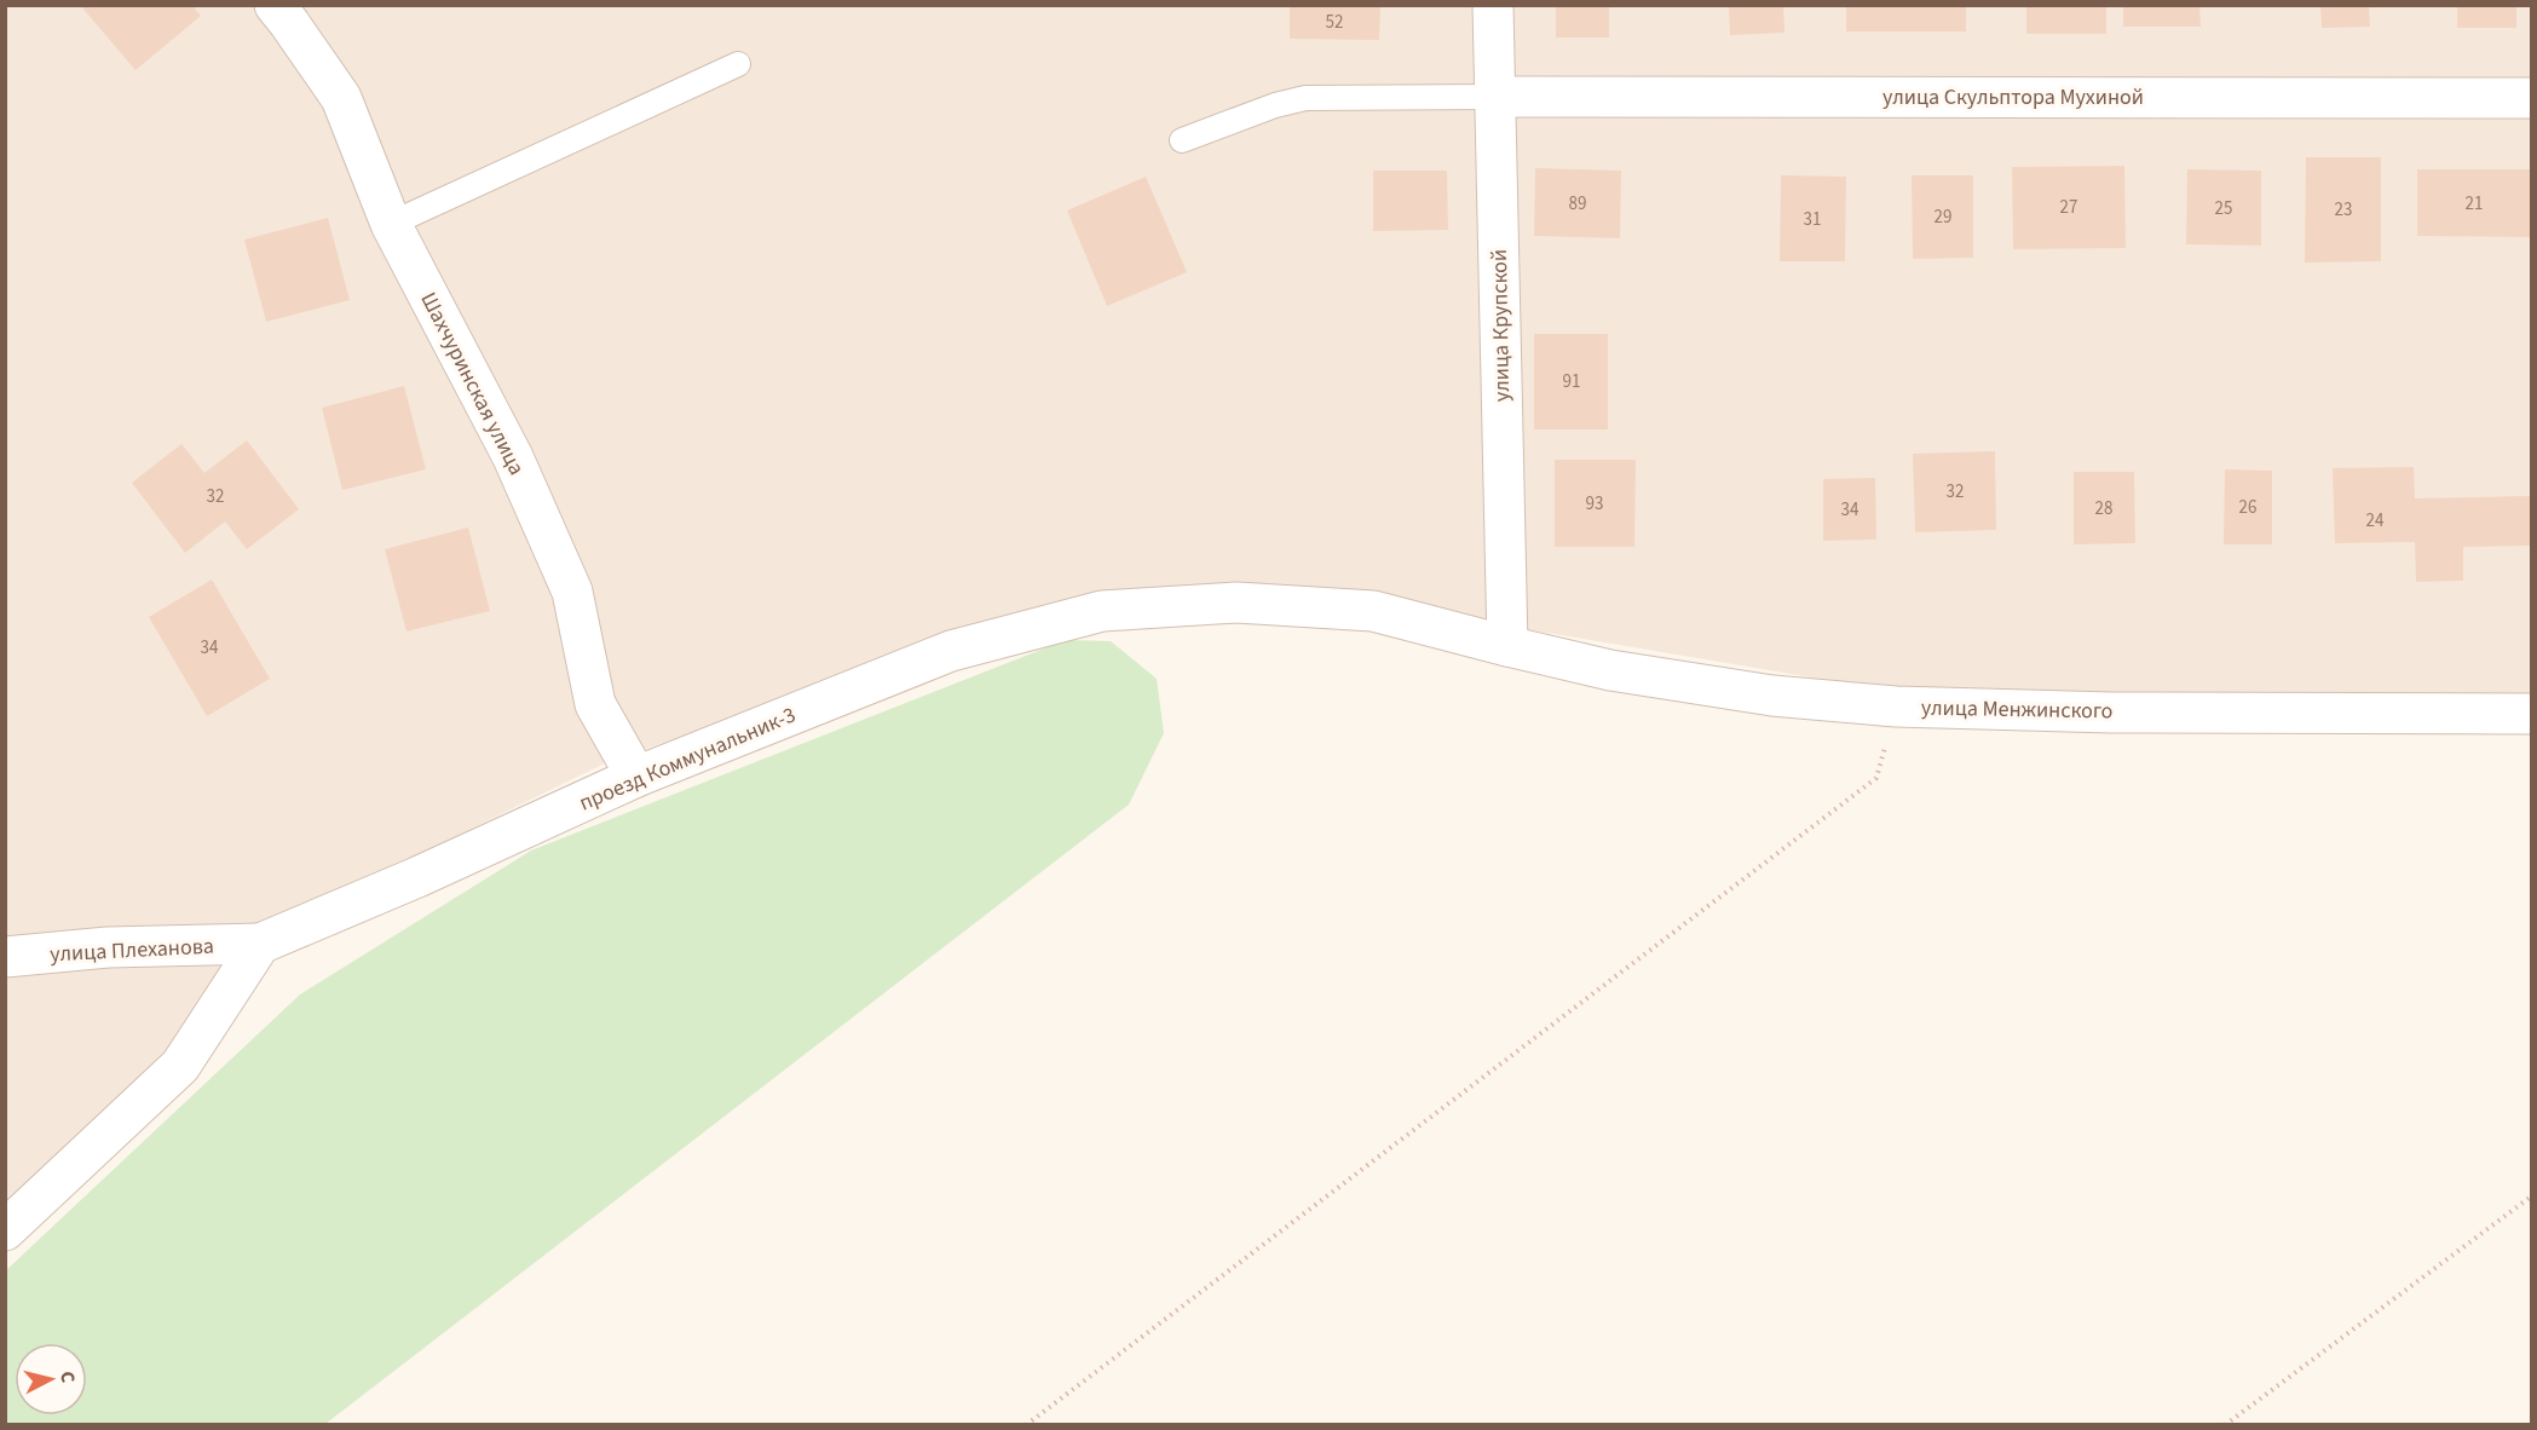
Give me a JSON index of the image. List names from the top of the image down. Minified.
{"streets":{"street":["улица Скульптора Мухиной","улица Крупской","Шахчуринская улица","улица Менжинского","проезд Коммунальник-3","улица Плеханова"]},"crossings":[["улица Скульптора Мухиной","улица Крупской"],["улица Крупской","улица Менжинского"],["улица Крупской","проезд Коммунальник-3"],["Шахчуринская улица","проезд Коммунальник-3"],["улица Менжинского","проезд Коммунальник-3"],["проезд Коммунальник-3","улица Плеханова"]],"house_numbers":["52","89","21","27","25","23","29","31","91","32","32","93","26","28","34","24","34"],"north":"right"}
